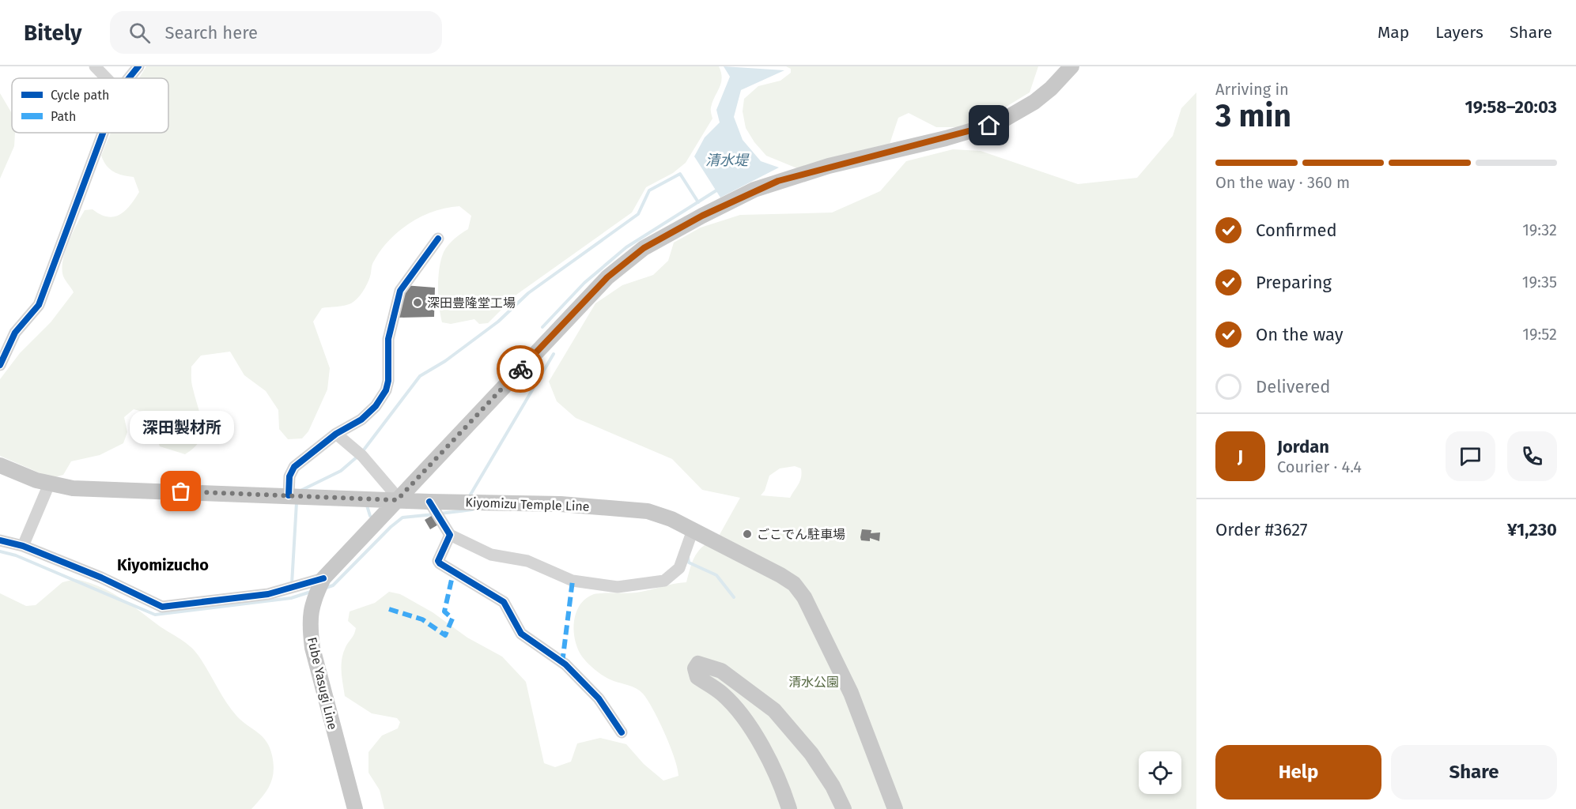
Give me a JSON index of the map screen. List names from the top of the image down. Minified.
{"streets":{"main road":["Kiyomizu Temple Line","Fube Yasugi Line"]},"crossings":[["Kiyomizu Temple Line","Fube Yasugi Line"]],"districts":["Kiyomizucho"],"water":["清水堤"],"parks":["清水公園"],"places":["深田豊隆堂工場","深田製材所","ごこでん駐車場"],"legend":["Cycle path","Path"],"page":{"header":"Bitely","search":"Search here","nav":["Map","Layers","Share"],"heading":["3 min","Arriving in","19:58–20:03"],"panel":["Jordan","Courier · 4.4","Order #3627","¥1,230"],"bar":"On the way · 360 m","list":[["Confirmed","19:32"],["Preparing","19:35"],["On the way","19:52"],"Delivered"],"bubble":"深田製材所","round":"J","buttons":["Help","Share"]}}
